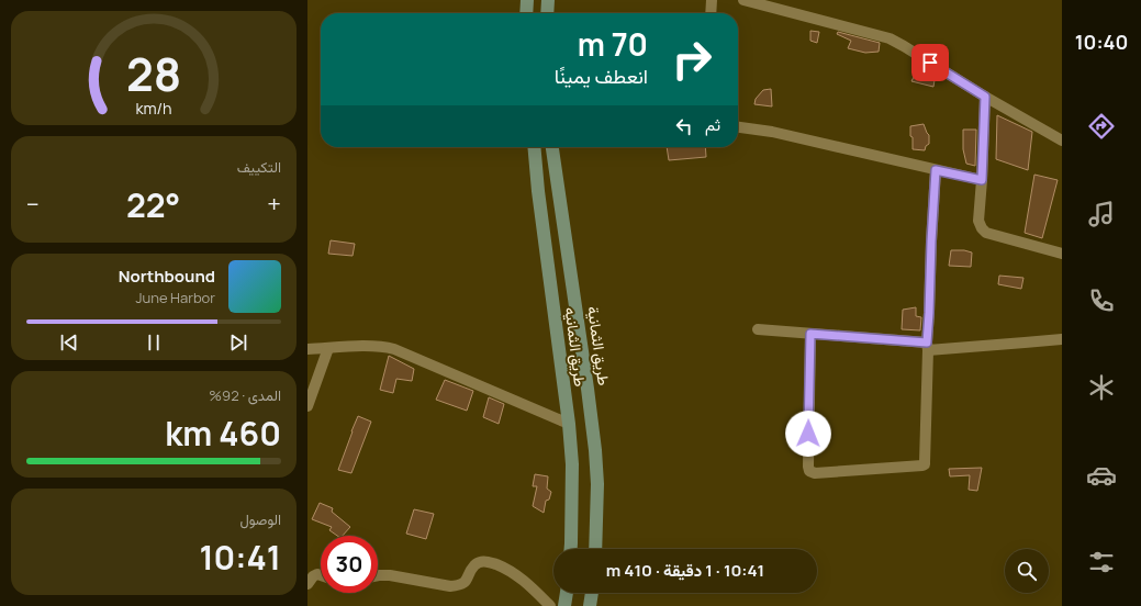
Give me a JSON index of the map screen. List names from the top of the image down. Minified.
{"streets":{"street":["طريق الثمانية","طريق الثمانيه"]},"page":{"tabs":"10:40","turn":["70 m","انعطف يمينًا"],"then":"ثم","tile":["التكييف",["المدى · 92%","460 km"],["الوصول","10:41"]],"heat":["−","22°","+"],"song":["Northbound","June Harbor"],"limit":"30","trip":"10:41 · 1 دقيقة · 410 m","gauge":["28","km/h"]}}
